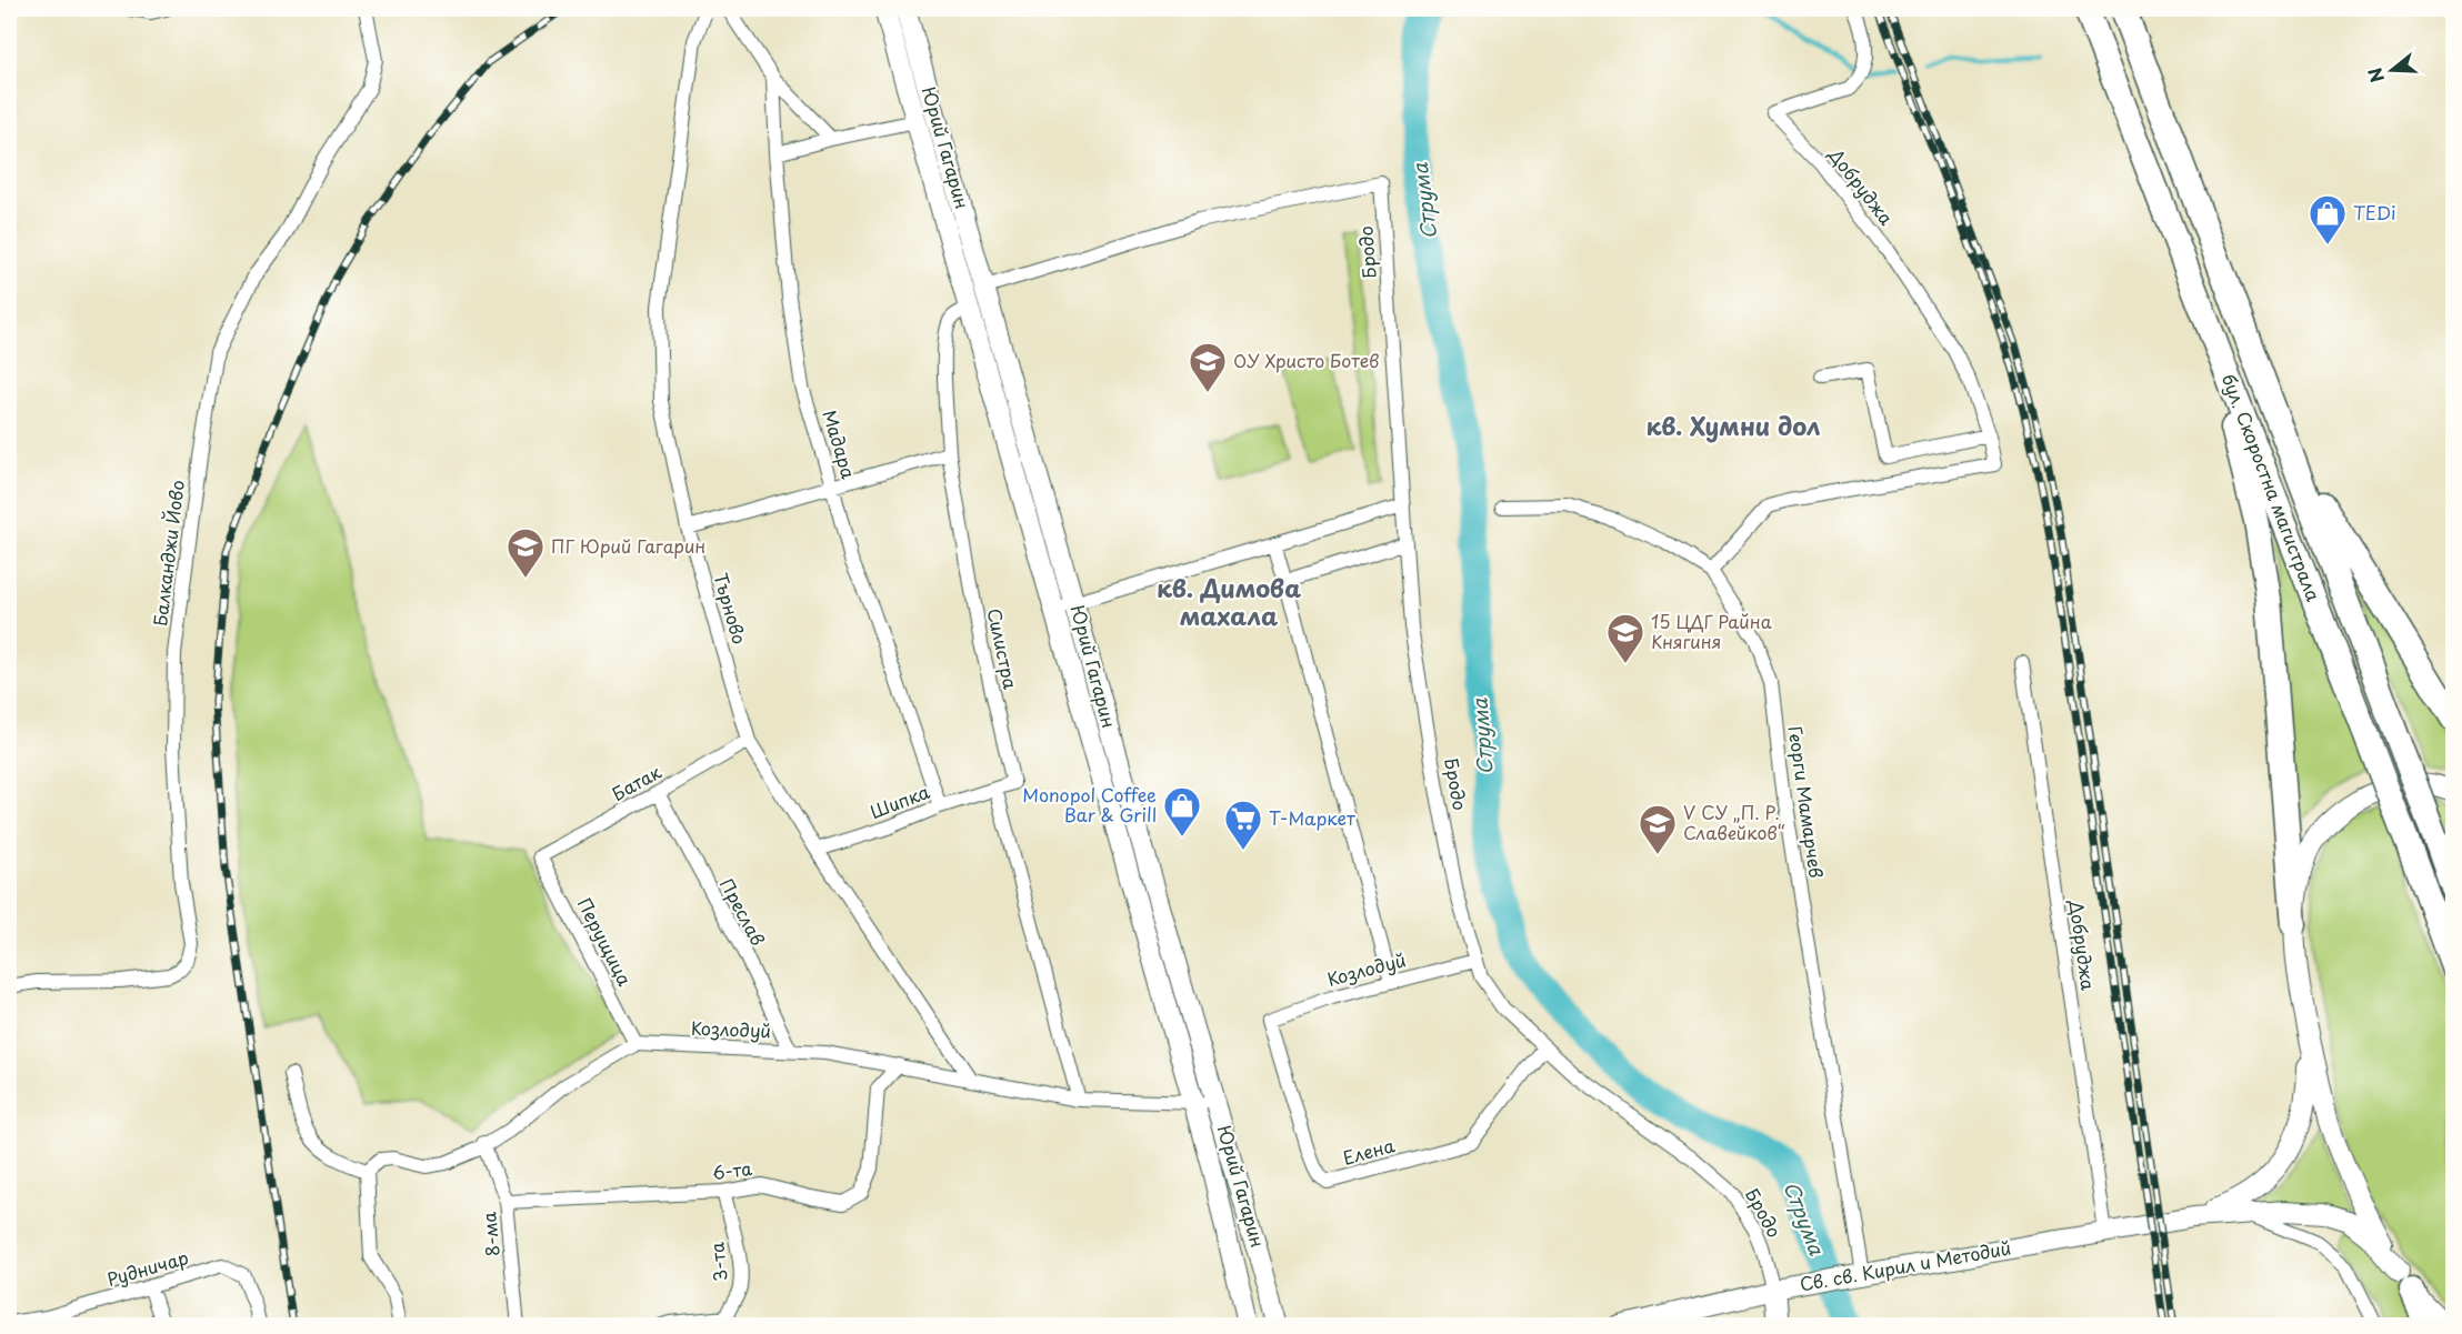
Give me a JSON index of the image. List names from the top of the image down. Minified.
{"streets":{"highway":["бул. Скоростна магистрала"],"street":["Юрий Гагарин","Добруджа","Бродо","Мадара","Балканджи Йово","Търново","Силистра","Батак","Шипка","Георги Мамарчев","Преслав","Перущица","Козлодуй","Елена","6-та","8-ма","3-та","Св. св. Кирил и Методий","Рудничар"]},"crossings":[["Юрий Гагарин","Бродо"],["Юрий Гагарин","Козлодуй"],["Добруджа","Георги Мамарчев"],["Добруджа","Св. св. Кирил и Методий"],["Бродо","Козлодуй"],["Бродо","Елена"],["Бродо","Св. св. Кирил и Методий"],["Мадара","Шипка"],["Търново","Батак"],["Търново","Шипка"],["Търново","Козлодуй"],["Силистра","Шипка"],["Батак","Преслав"],["Батак","Перущица"],["Георги Мамарчев","Св. св. Кирил и Методий"],["Преслав","Козлодуй"],["Перущица","Козлодуй"],["Козлодуй","Елена"],["Козлодуй","6-та"],["6-та","8-ма"],["6-та","3-та"]],"districts":["кв. Хумни дол","кв. Димова махала"],"water":["Струма"],"places":{"shop":["TEDi","Monopol Coffee Bar & Grill"],"school or university":["ОУ Христо Ботев","ПГ Юрий Гагарин","15 ЦДГ Райна Княгиня","V СУ „П. Р. Славейков“"],"supermarket":["Т-Маркет"]},"north":"left"}
